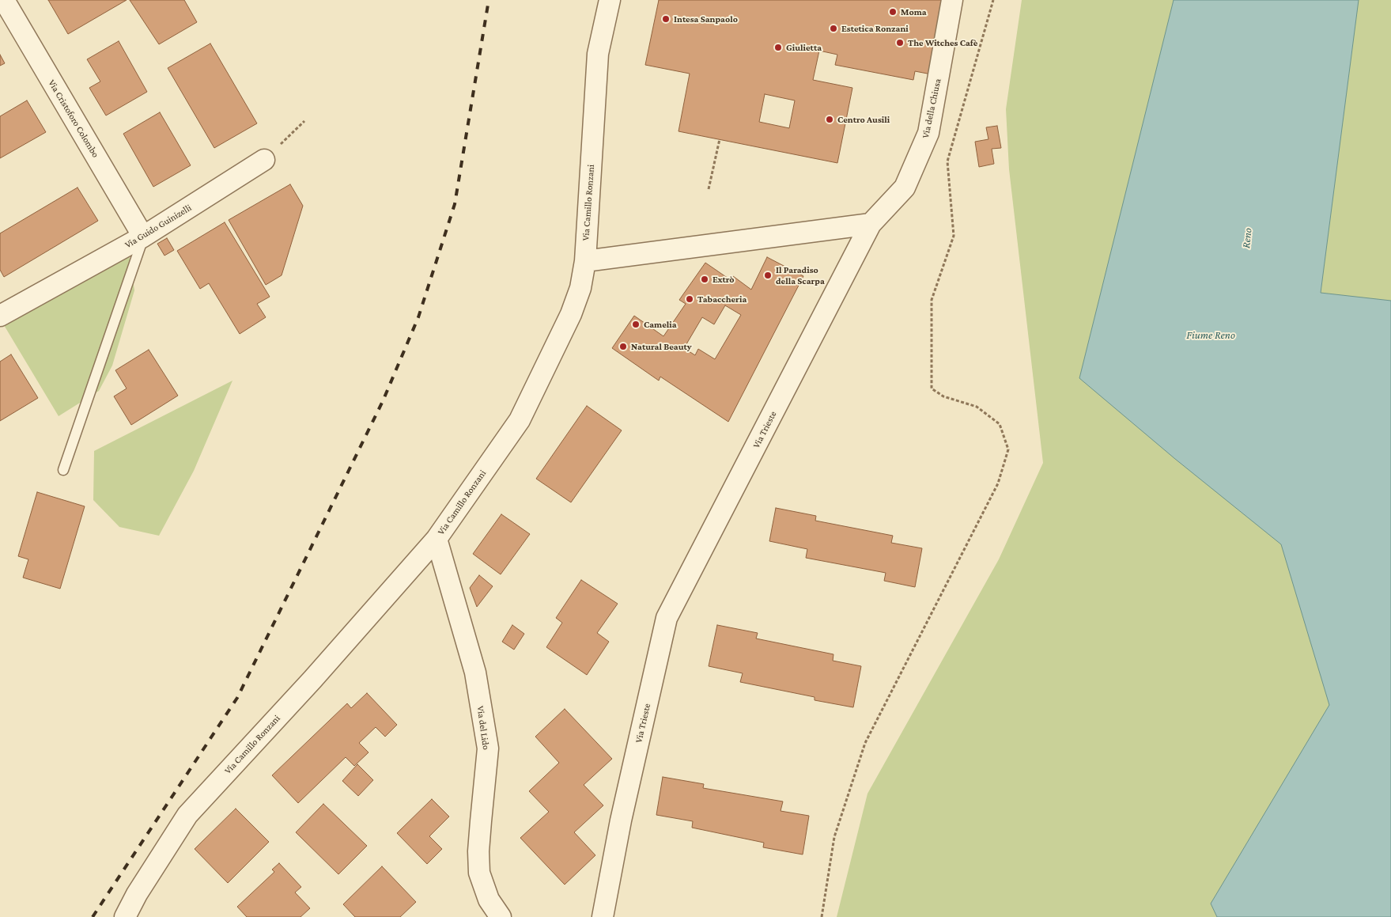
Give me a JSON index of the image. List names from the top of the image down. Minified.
{"streets":{"street":["Via della Chiusa","Via Cristoforo Colombo","Via Camillo Ronzani","Via Guido Guinizelli","Via Trieste","Via del Lido"]},"crossings":[["Via della Chiusa","Via Trieste"],["Via Cristoforo Colombo","Via Guido Guinizelli"],["Via Camillo Ronzani","Via del Lido"]],"water":["Reno","Fiume Reno"],"places":["Moma","Intesa Sanpaolo","Estetica Ronzani","The Witches Cafè","Giulietta","Centro Ausili","Il Paradiso della Scarpa","Extrò","Tabaccheria","Camelia","Natural Beauty"]}
